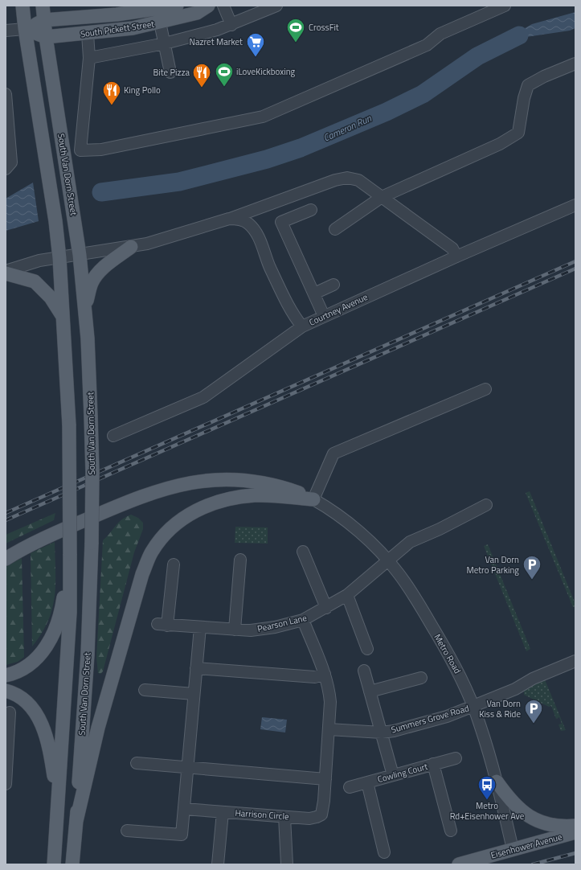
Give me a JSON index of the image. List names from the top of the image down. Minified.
{"streets":{"main road":["South Pickett Street","South Van Dorn Street","Eisenhower Avenue"],"street":["Courtney Avenue","Pearson Lane","Metro Road","Summers Grove Road","Cowling Court","Harrison Circle"]},"crossings":[["South Pickett Street","South Van Dorn Street"],["Pearson Lane","Metro Road"],["Pearson Lane","Harrison Circle"],["Metro Road","Summers Grove Road"],["Metro Road","Eisenhower Avenue"],["Summers Grove Road","Harrison Circle"]],"water":["Cameron Run"],"places":{"sports":["CrossFit","iLoveKickboxing"],"supermarket":["Nazret Market"],"restaurant":["Bite Pizza","King Pollo"],"parking":["Van Dorn Metro Parking","Van Dorn Kiss & Ride"],"bus stop":["Metro Rd+Eisenhower Ave"]}}
